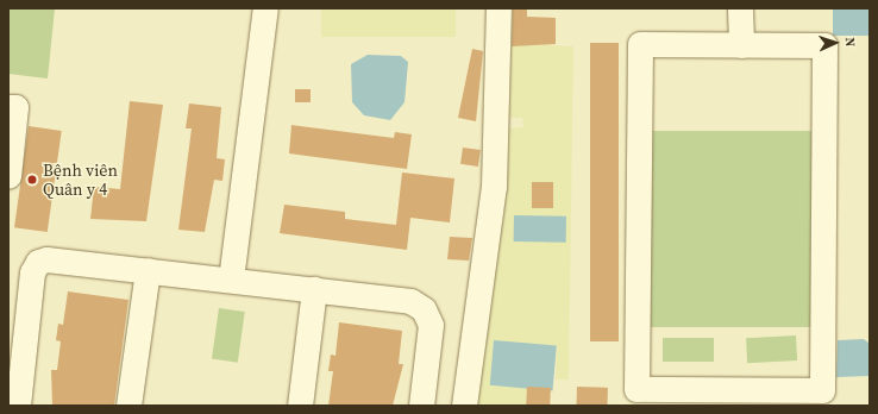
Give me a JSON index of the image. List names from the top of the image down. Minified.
{"places":["Bệnh viên Quân y 4"],"north":"right"}
